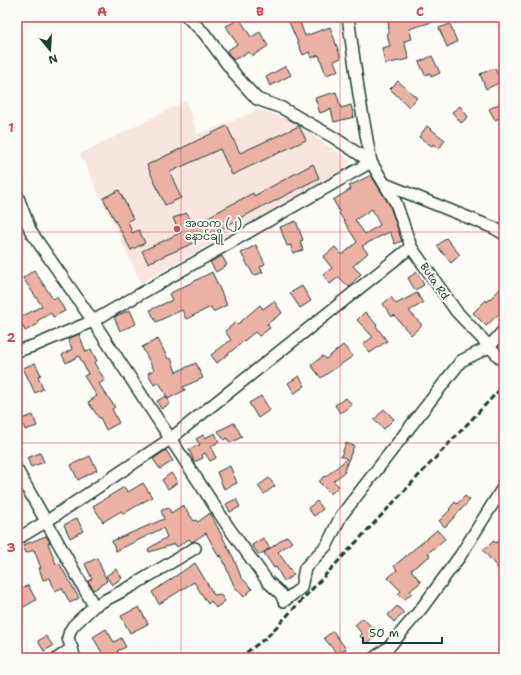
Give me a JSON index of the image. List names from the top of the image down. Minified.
{"streets":{"street":["Buta Rd"]},"places":["အထက (၂) နောင်ချို"],"scale_bar":"50 m","north":"bottom","grid":{"columns":["A","B","C"],"rows":["1","2","3"]}}
